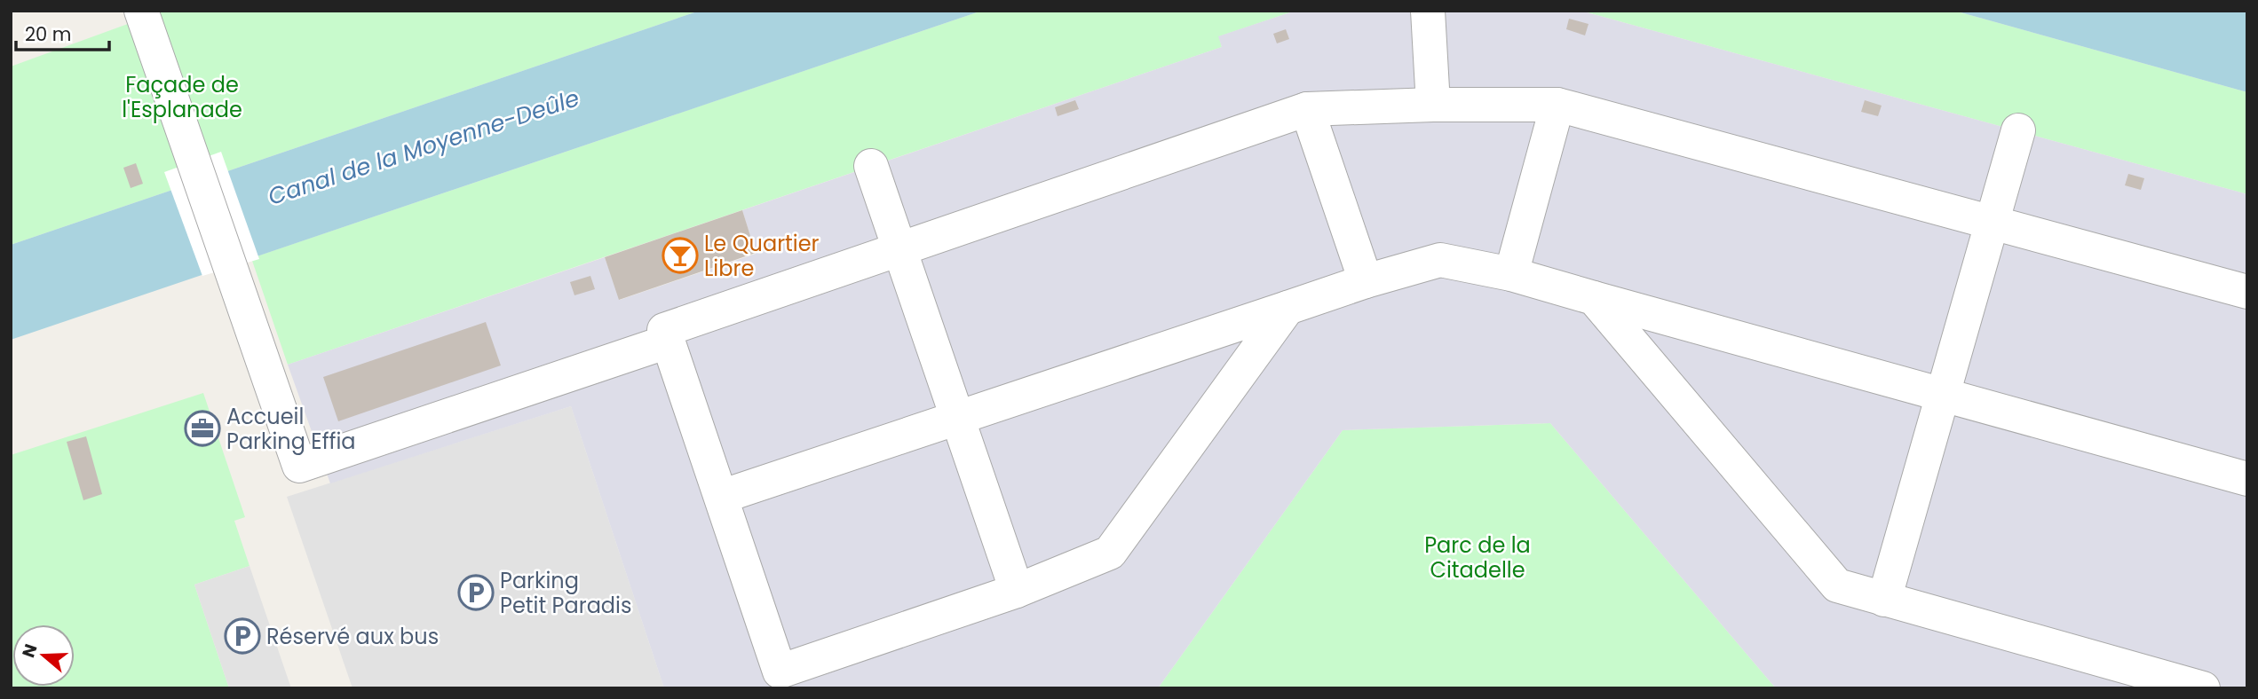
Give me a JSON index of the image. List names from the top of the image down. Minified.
{"water":["Canal de la Moyenne-Deûle"],"parks":["Façade de l'Esplanade","Parc de la Citadelle"],"places":{"bar":["Le Quartier Libre"],"office":["Accueil Parking Effia"],"parking":["Parking Petit Paradis","Réservé aux bus"]},"scale_bar":"20 m","north":"left"}
